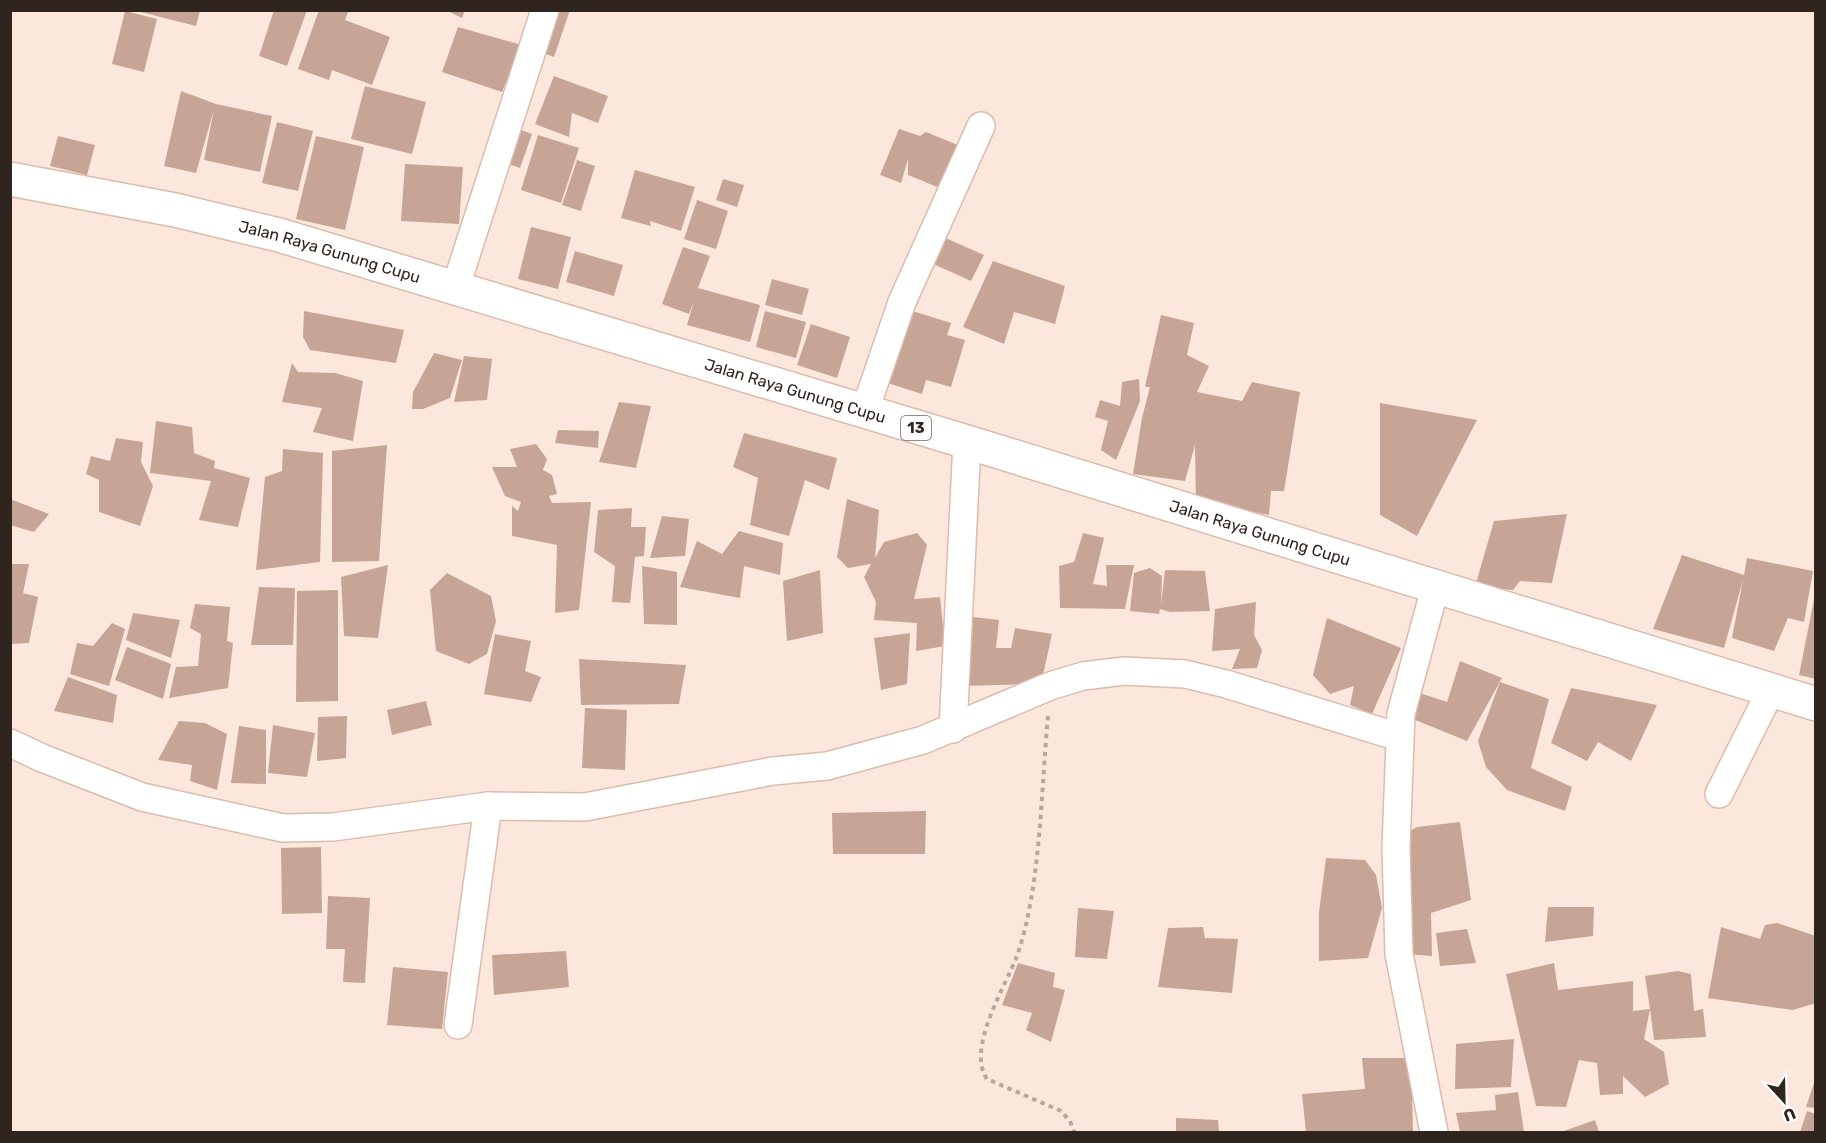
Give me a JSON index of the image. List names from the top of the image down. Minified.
{"streets":{"highway":["Jalan Raya Gunung Cupu","13"]},"north":"bottom"}
